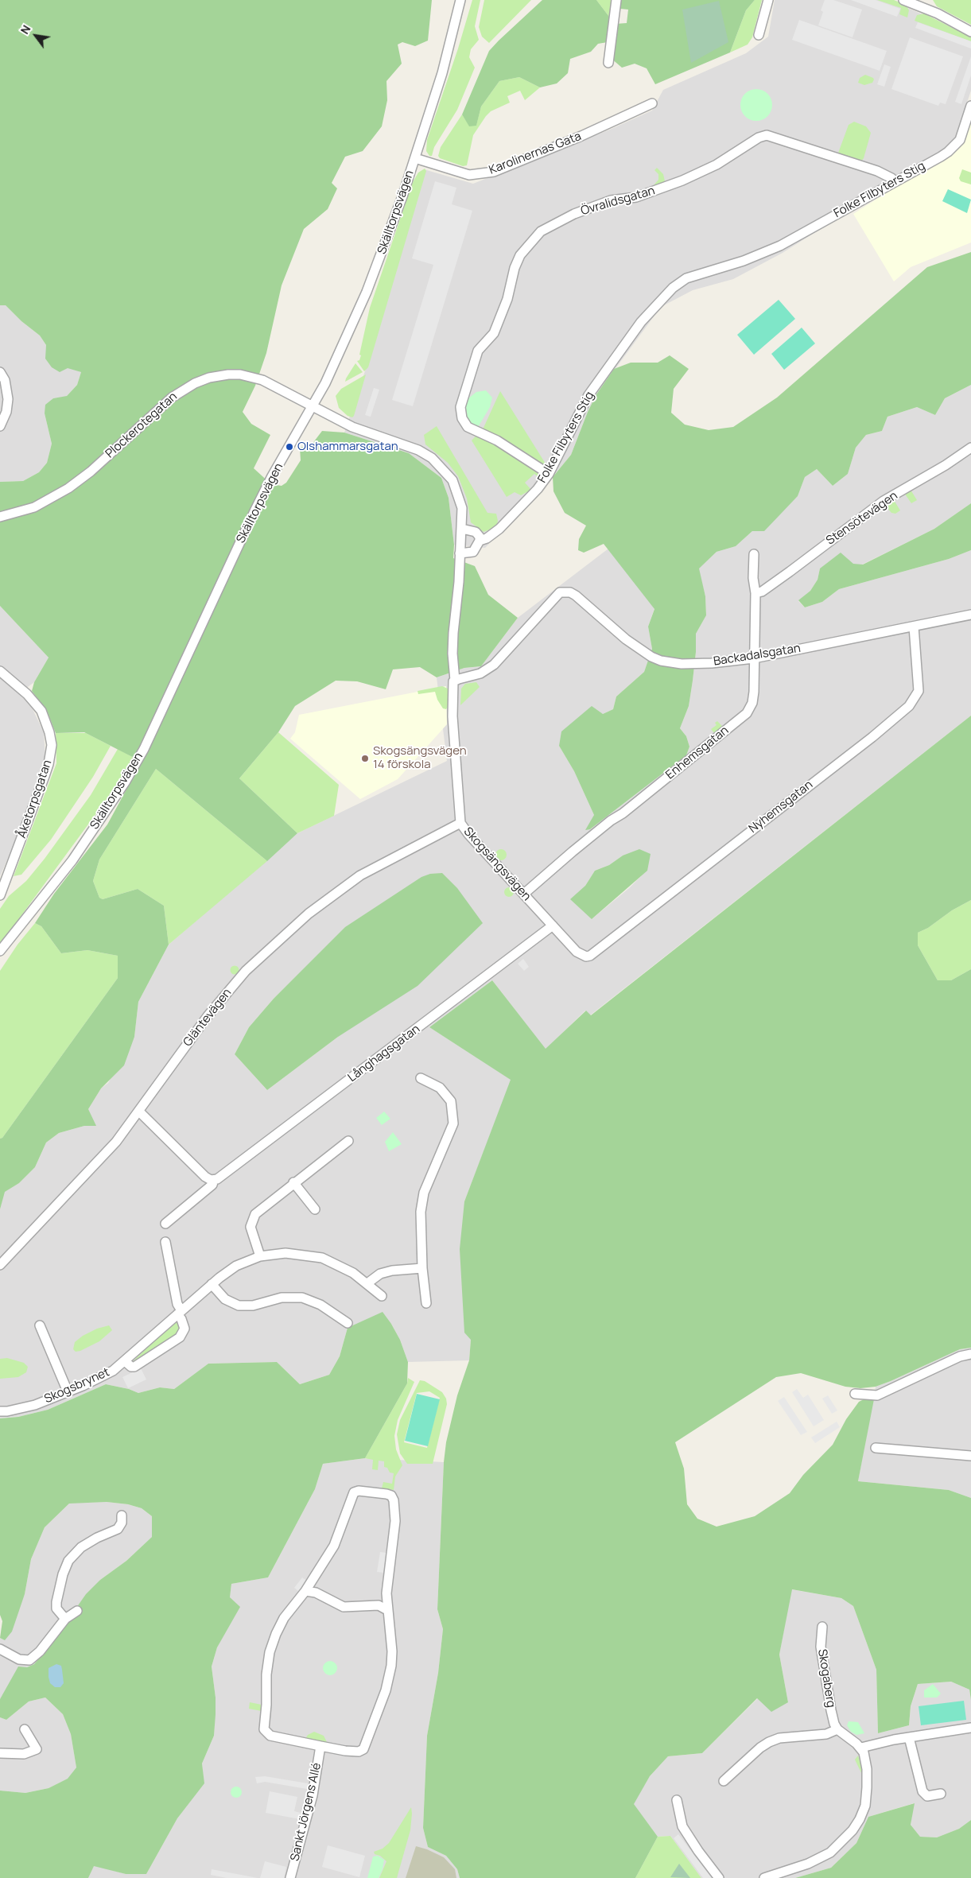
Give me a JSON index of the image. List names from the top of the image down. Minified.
{"streets":{"street":["Karolinernas Gata","Folke Filbyters Stig","Övralidsgatan","Skälltorpsvägen","Plockerotegatan","Stensötevägen","Backadalsgatan","Enhemsgatan","Åketorpsgatan","Nyhemsgatan","Skogsängsvägen","Gläntevägen","Långhagsgatan","Skogsbrynet","Skogaberg","Sankt Jörgens Allé"]},"crossings":[["Karolinernas Gata","Skälltorpsvägen"],["Folke Filbyters Stig","Övralidsgatan"],["Skälltorpsvägen","Plockerotegatan"],["Stensötevägen","Enhemsgatan"],["Backadalsgatan","Enhemsgatan"],["Backadalsgatan","Nyhemsgatan"],["Backadalsgatan","Skogsängsvägen"],["Enhemsgatan","Skogsängsvägen"],["Nyhemsgatan","Skogsängsvägen"],["Skogsängsvägen","Gläntevägen"],["Skogsängsvägen","Långhagsgatan"]],"places":["Olshammarsgatan","Skogsängsvägen 14 förskola"],"north":"top left"}
